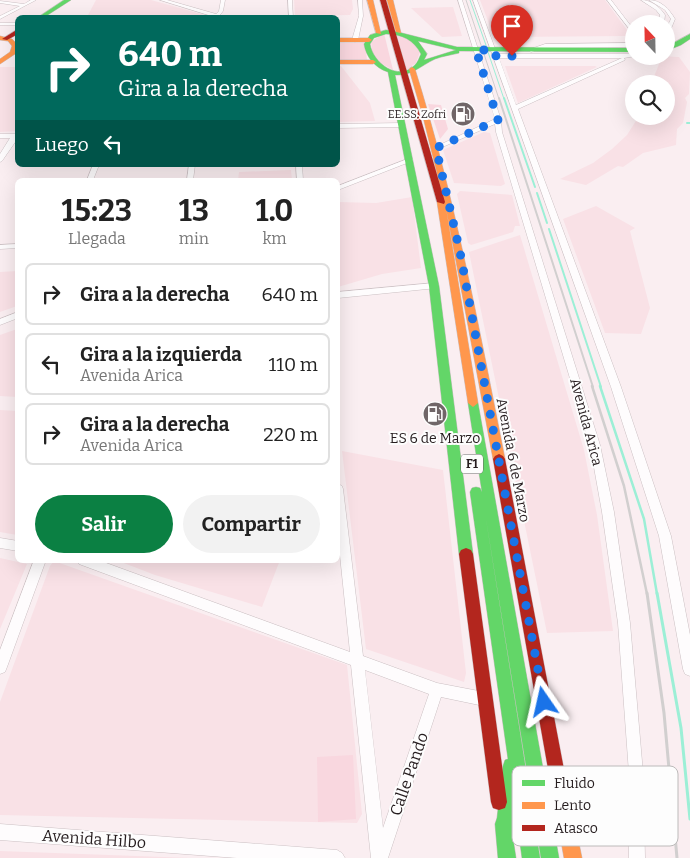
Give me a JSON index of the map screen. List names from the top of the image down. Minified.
{"streets":{"main road":["Avenida 6 de Marzo","F1"],"street":["Avenida Arica","Calle Pando","Avenida Hilbo"]},"crossings":[["Avenida 6 de Marzo","F1"]],"places":{"fuel station":["EE.SS. Zofri","ES 6 de Marzo"]},"legend":["Fluido","Lento","Atasco"],"north":"top","page":{"turn":["640 m","Gira a la derecha"],"then":"Luego","eta":["15:23","Llegada","13","min","1.0","km"],"list":[{"name":"Gira a la derecha","value":"640 m"},{"name":"Gira a la izquierda","note":"Avenida Arica","value":"110 m"},{"name":"Gira a la derecha","note":"Avenida Arica","value":"220 m"}],"buttons":["Salir","Compartir"]}}
